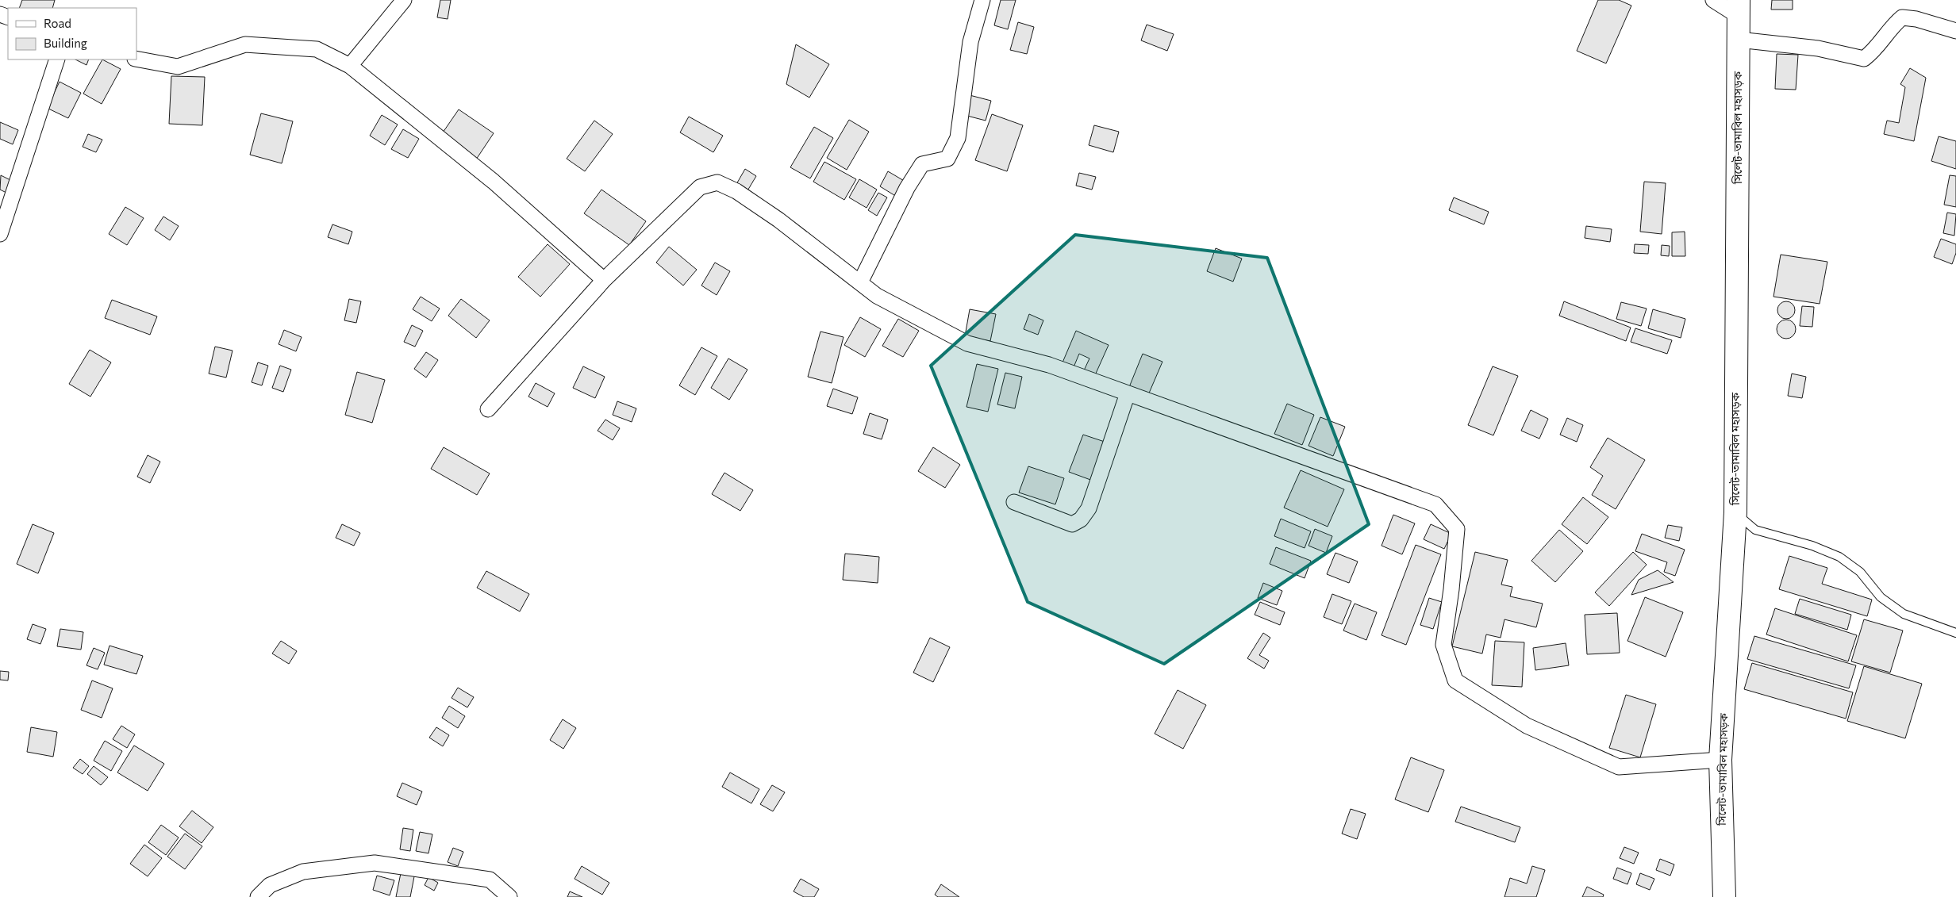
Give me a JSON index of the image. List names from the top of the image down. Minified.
{"streets":{"highway":["সিলেট-তামাবিল মহাসড়ক"]},"legend":["Road","Building"]}
